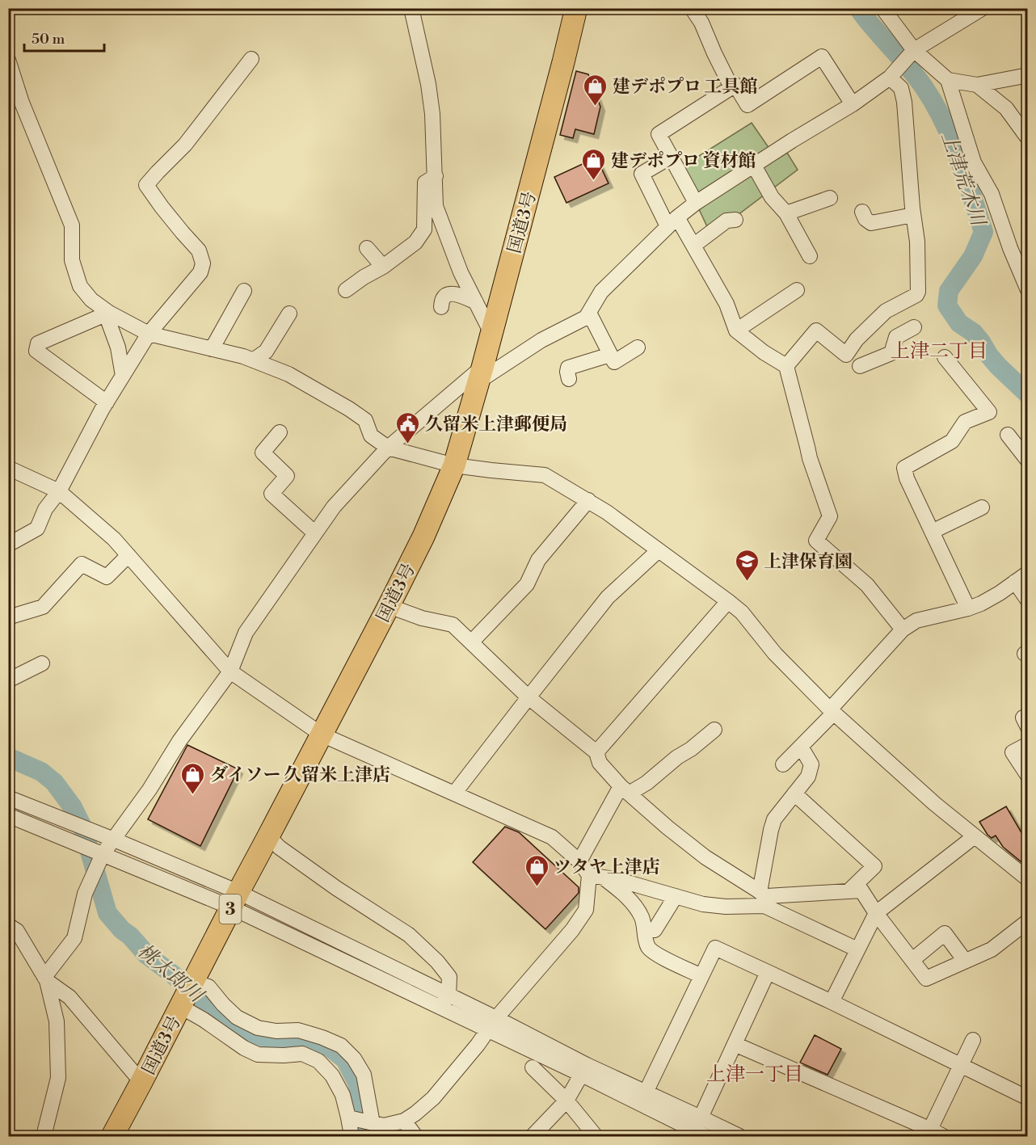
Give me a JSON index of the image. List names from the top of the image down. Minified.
{"streets":{"highway":["国道3号","3"]},"districts":["上津二丁目","上津一丁目"],"water":["上津荒木川","桃太郎川"],"places":{"shop":["建デポプロ 工具館","建デポプロ 資材館","ダイソー 久留米上津店","ツタヤ上津店"],"public building":["久留米上津郵便局"],"school or university":["上津保育園"]},"scale_bar":"50 m"}
